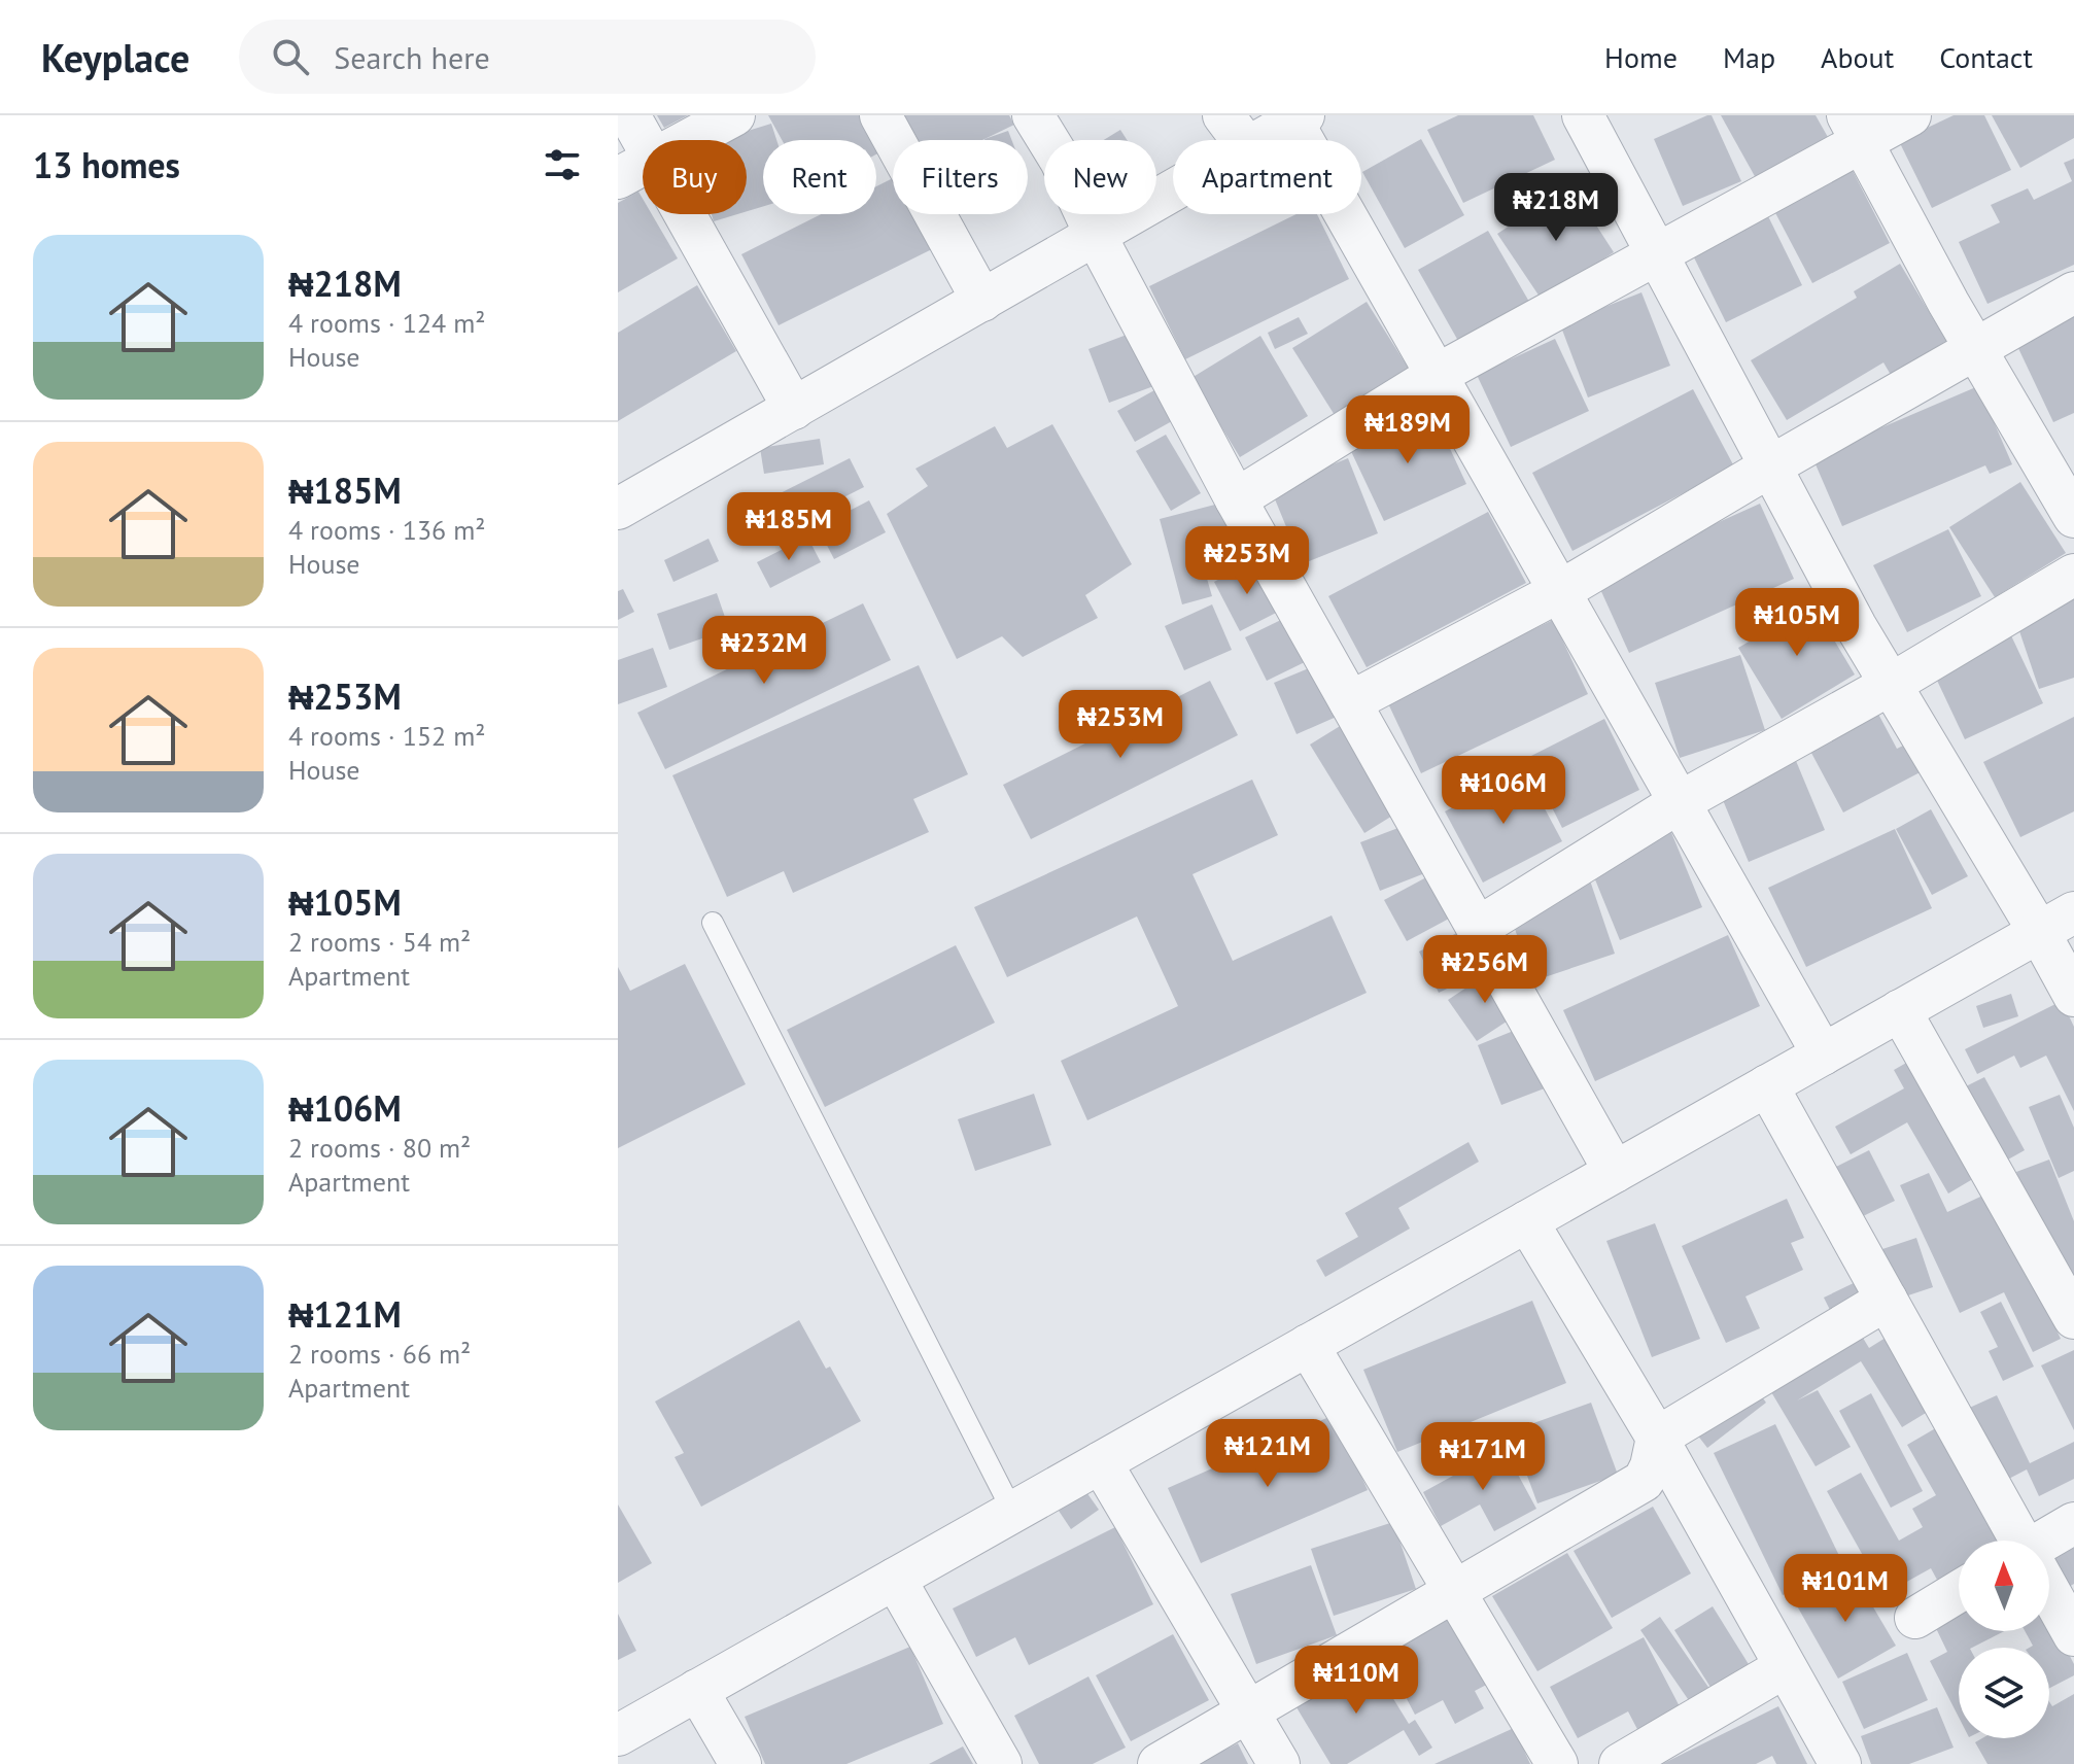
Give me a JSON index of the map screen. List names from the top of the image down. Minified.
{"north":"top","page":{"header":"Keyplace","search":"Search here","nav":["Home","Map","About","Contact"],"heading":"13 homes","chip":["Buy","Rent","Filters","New","Apartment"],"price":["₦218M","₦189M","₦185M","₦253M","₦105M","₦232M","₦253M","₦106M","₦256M","₦121M","₦171M","₦101M","₦110M"],"list":[{"name":"₦218M","note":"4 rooms · 124 m² · House"},{"name":"₦185M","note":"4 rooms · 136 m² · House"},{"name":"₦253M","note":"4 rooms · 152 m² · House"},{"name":"₦105M","note":"2 rooms · 54 m² · Apartment"},{"name":"₦106M","note":"2 rooms · 80 m² · Apartment"},{"name":"₦121M","note":"2 rooms · 66 m² · Apartment"}]}}
